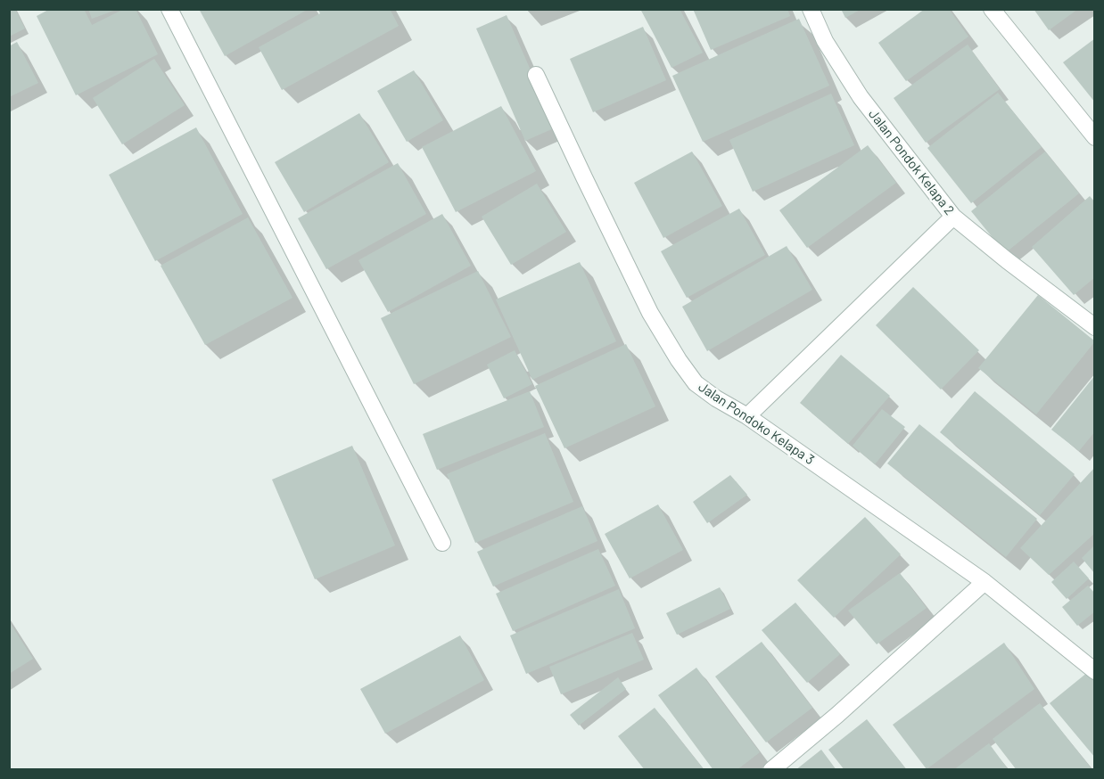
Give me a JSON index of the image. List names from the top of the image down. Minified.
{"streets":{"street":["Jalan Pondok Kelapa 2","Jalan Pondoko Kelapa 3"]}}
